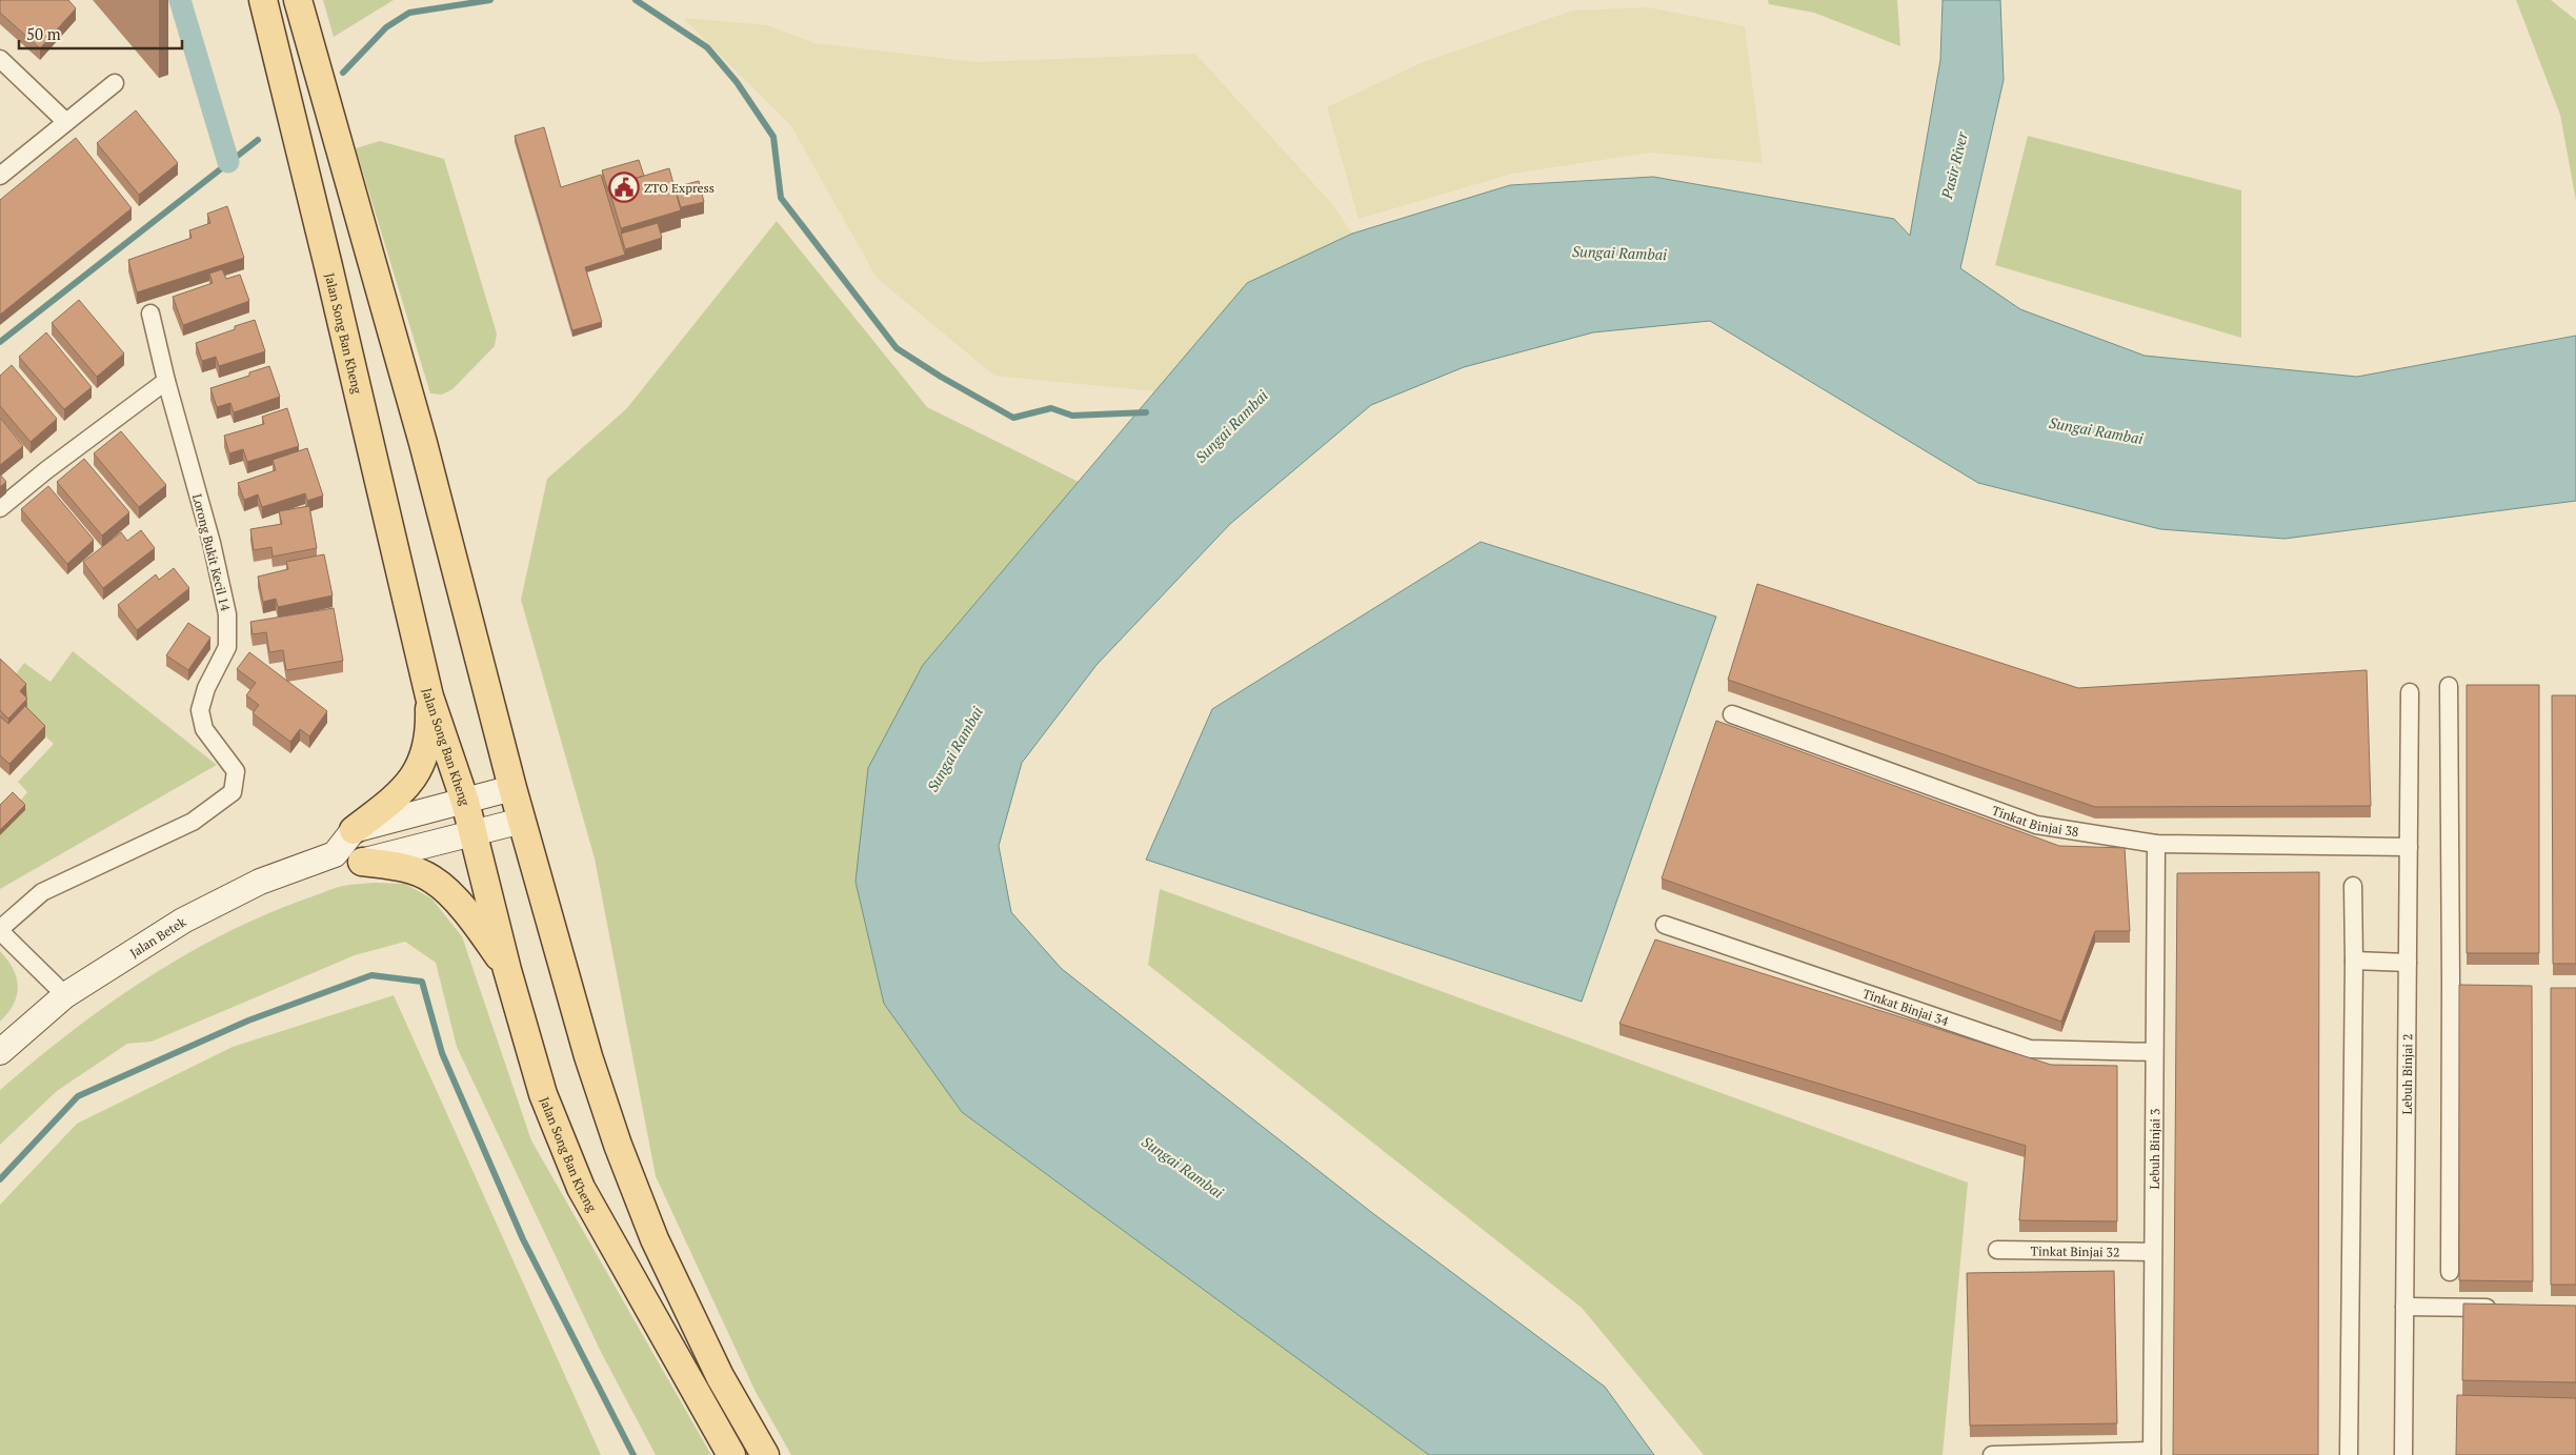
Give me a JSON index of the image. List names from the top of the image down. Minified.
{"streets":{"main road":["Jalan Song Ban Kheng"],"street":["Lorong Bukit Kecil 14","Tinkat Binjai 38","Jalan Betek","Tinkat Binjai 34","Lebuh Binjai 2","Lebuh Binjai 3","Tinkat Binjai 32"]},"crossings":[["Tinkat Binjai 38","Lebuh Binjai 2"],["Tinkat Binjai 38","Lebuh Binjai 3"],["Tinkat Binjai 34","Lebuh Binjai 3"],["Lebuh Binjai 3","Tinkat Binjai 32"]],"water":["Pasir River","Sungai Rambai"],"places":{"public building":["ZTO Express"]},"scale_bar":"50 m"}
